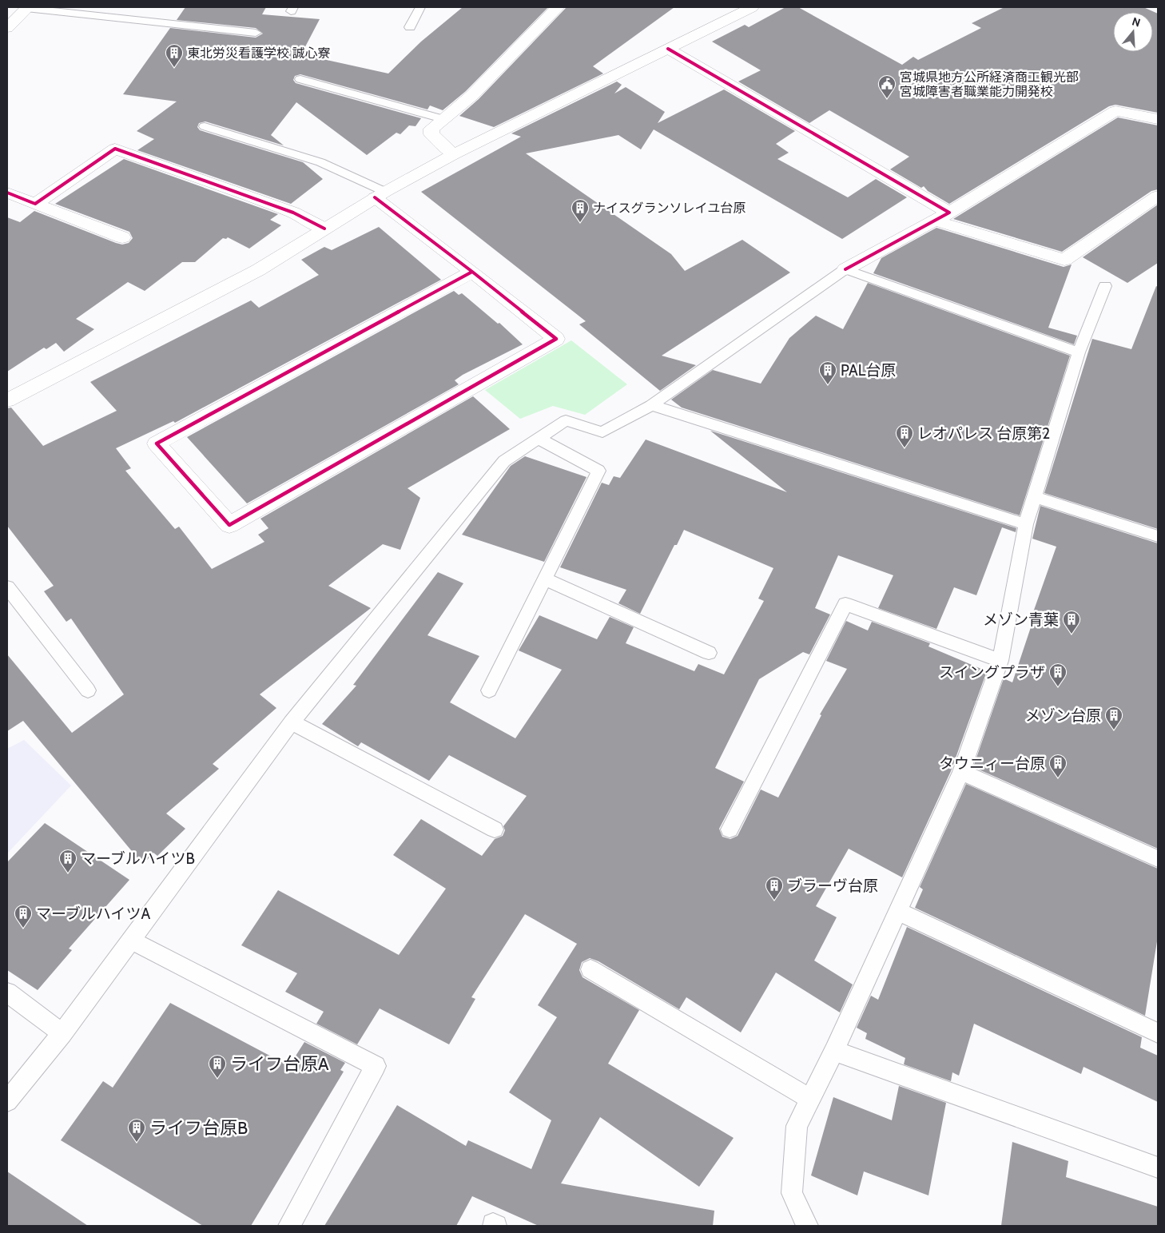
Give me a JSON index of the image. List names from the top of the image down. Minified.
{"places":{"building":["東北労災看護学校 誠心寮","ナイスグランソレイユ台原","PAL台原","レオパレス 台原第2","メゾン青葉","スイングプラザ","メゾン台原","タウニィー台原","マーブルハイツB","ブラーヴ台原","マーブルハイツA","ライフ台原A","ライフ台原B"],"public building":["宮城県地方公所経済商工観光部 宮城障害者職業能力開発校"]},"north":"top"}
